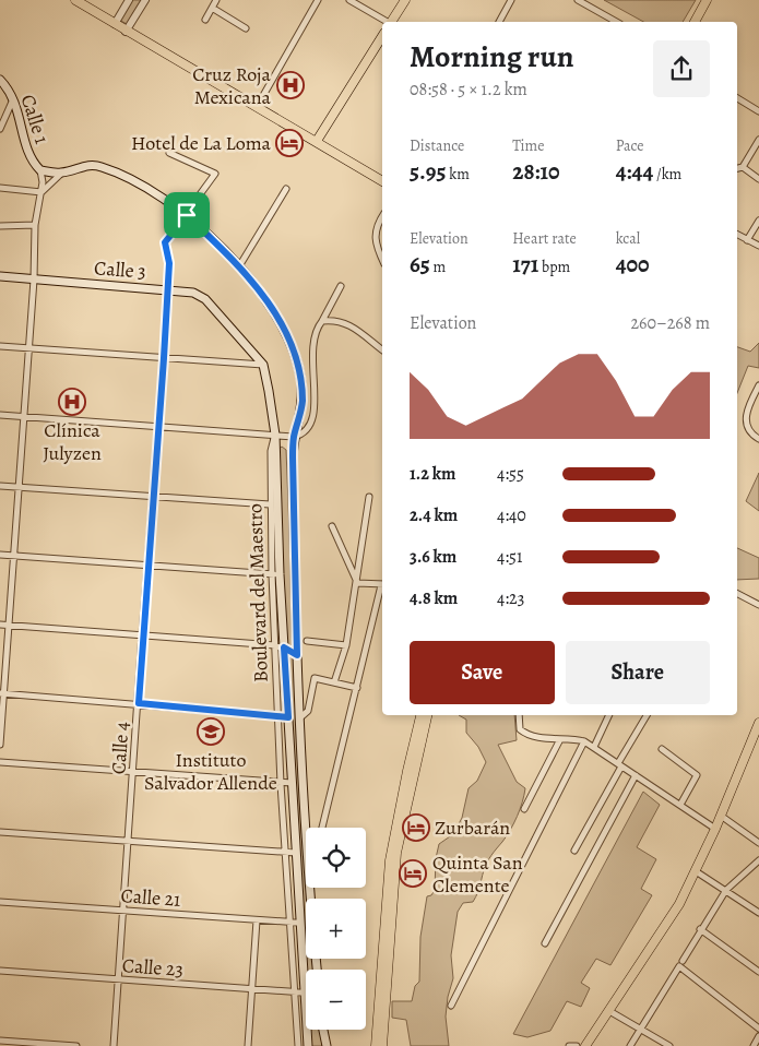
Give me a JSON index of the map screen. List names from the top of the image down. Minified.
{"streets":{"main road":["Calle 1","Calle 3","Boulevard del Maestro"],"street":["Calle 4","Calle 21","Calle 23"]},"crossings":[["Calle 1","Calle 4"],["Calle 3","Boulevard del Maestro"],["Calle 3","Calle 4"],["Boulevard del Maestro","Calle 21"],["Boulevard del Maestro","Calle 23"],["Calle 4","Calle 21"],["Calle 4","Calle 23"]],"places":{"hospital":["Cruz Roja Mexicana","Clínica Julyzen"],"hotel":["Hotel de La Loma","Zurbarán","Quinta San Clemente"],"school or university":["Instituto Salvador Allende"]},"page":{"heading":["Morning run","08:58 · 5 × 1.2 km"],"stats":[["Distance","5.95 km"],["Time","28:10"],["Pace","4:44 /km"],["Elevation","65 m"],["Heart rate","171 bpm"],["kcal","400"]],"chart":["Elevation","260–268 m"],"list":[{"name":"1.2 km","note":"4:55"},{"name":"2.4 km","note":"4:40"},{"name":"3.6 km","note":"4:51"},{"name":"4.8 km","note":"4:23"}],"buttons":["Save","Share"],"map_buttons":["+","−"]}}
